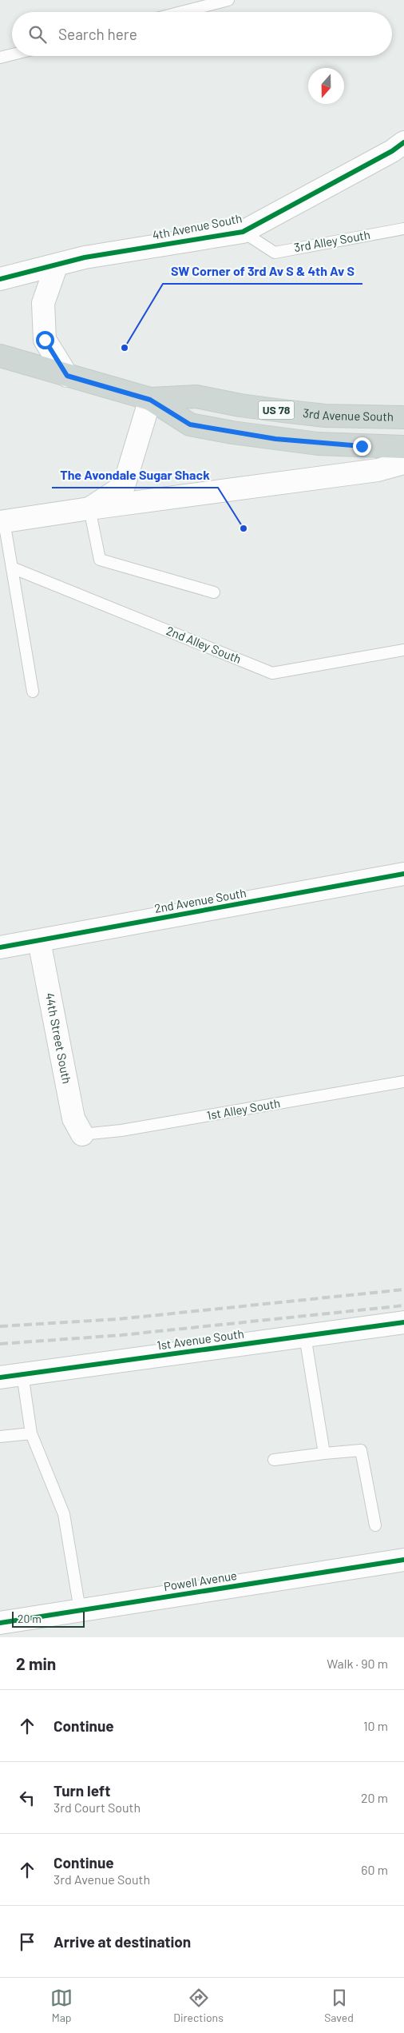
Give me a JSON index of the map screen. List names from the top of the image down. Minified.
{"streets":{"main road":["US 78","3rd Avenue South"],"street":["4th Avenue South","2nd Avenue South","44th Street South","1st Avenue South","Powell Avenue"],"lane":["3rd Alley South","2nd Alley South","1st Alley South"]},"crossings":[["4th Avenue South","3rd Alley South"],["US 78","3rd Avenue South"],["2nd Avenue South","44th Street South"],["44th Street South","1st Alley South"]],"places":["SW Corner of 3rd Av S & 4th Av S","The Avondale Sugar Shack"],"scale_bar":"20 m","north":"bottom","page":{"search":"Search here","scale":"20 m","heading":["2 min","Walk · 90 m"],"list":[["Continue","10 m"],["Turn left","3rd Court South","20 m"],["Continue","3rd Avenue South","60 m"],"Arrive at destination"],"nav":["Map","Directions","Saved"]}}
